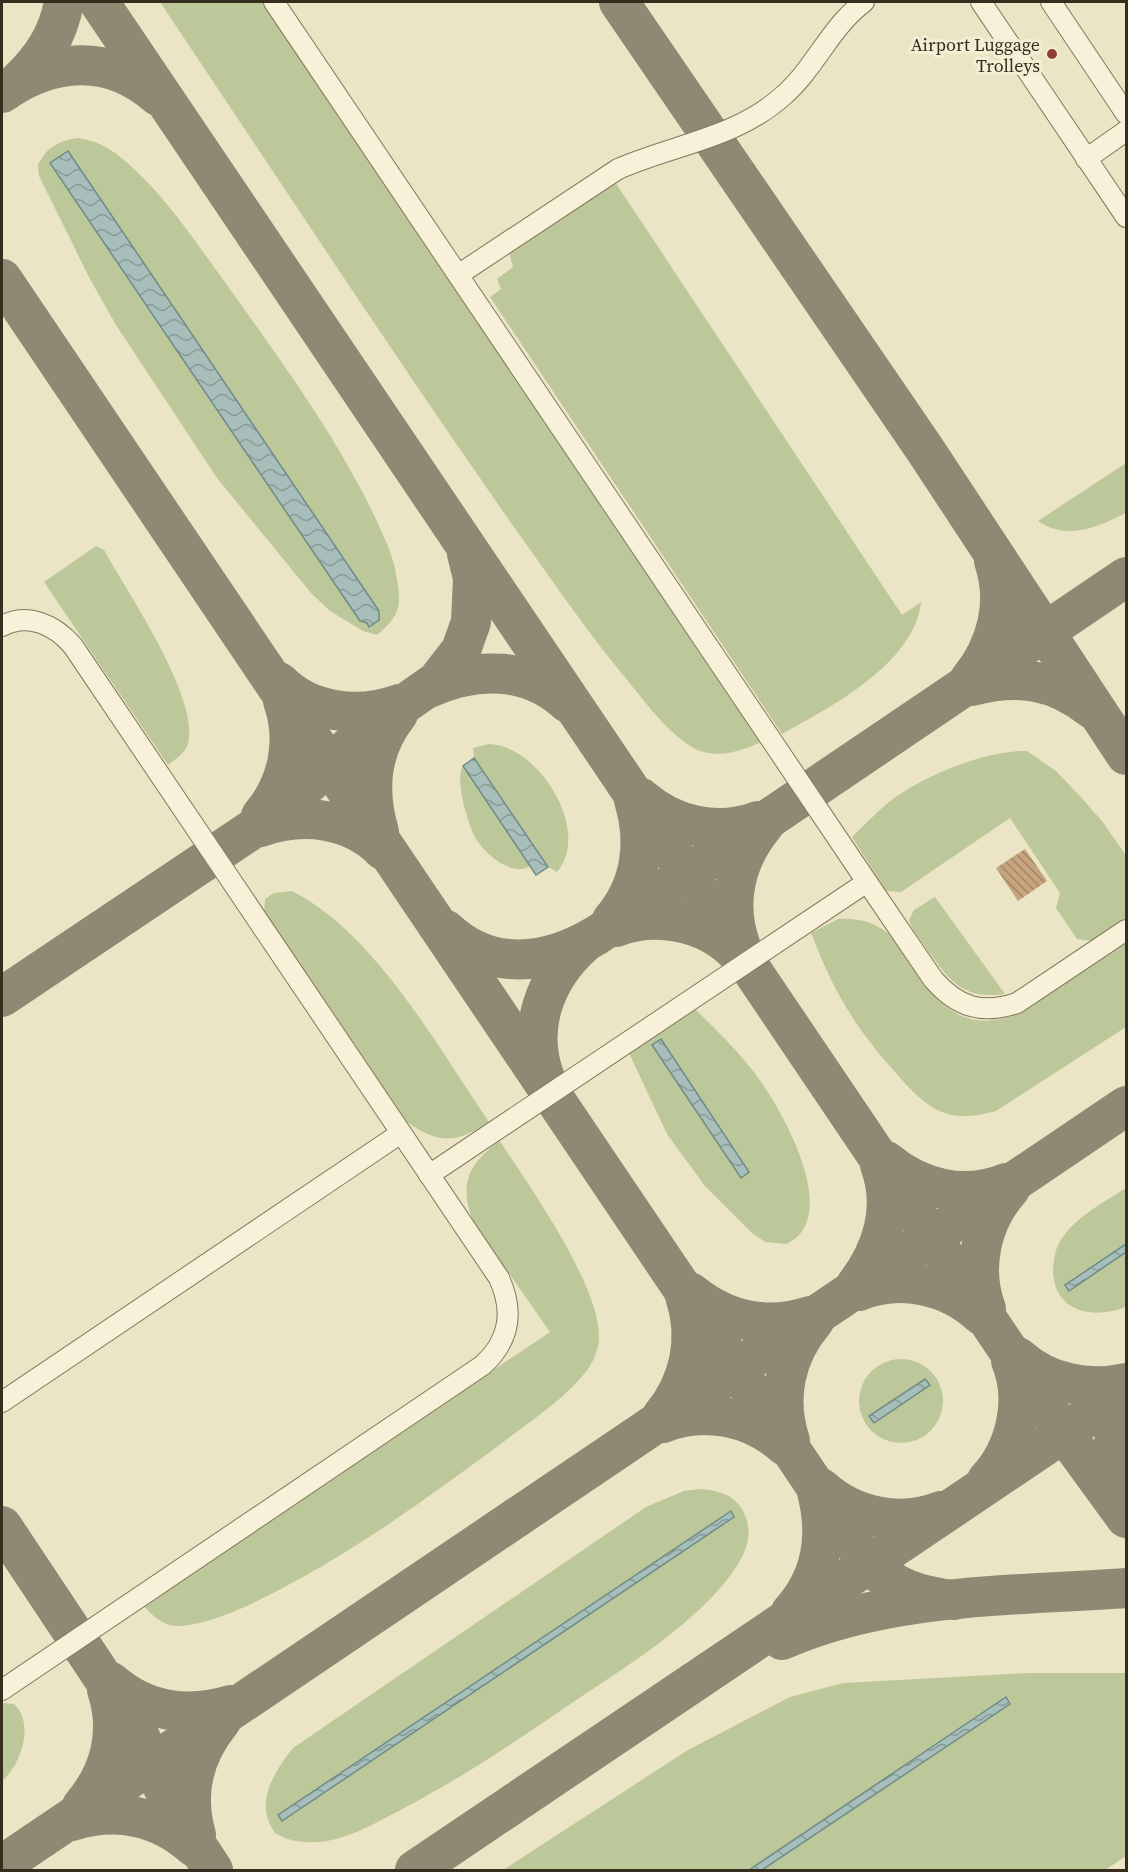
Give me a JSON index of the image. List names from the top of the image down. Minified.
{"places":["Airport Luggage Trolleys"]}
